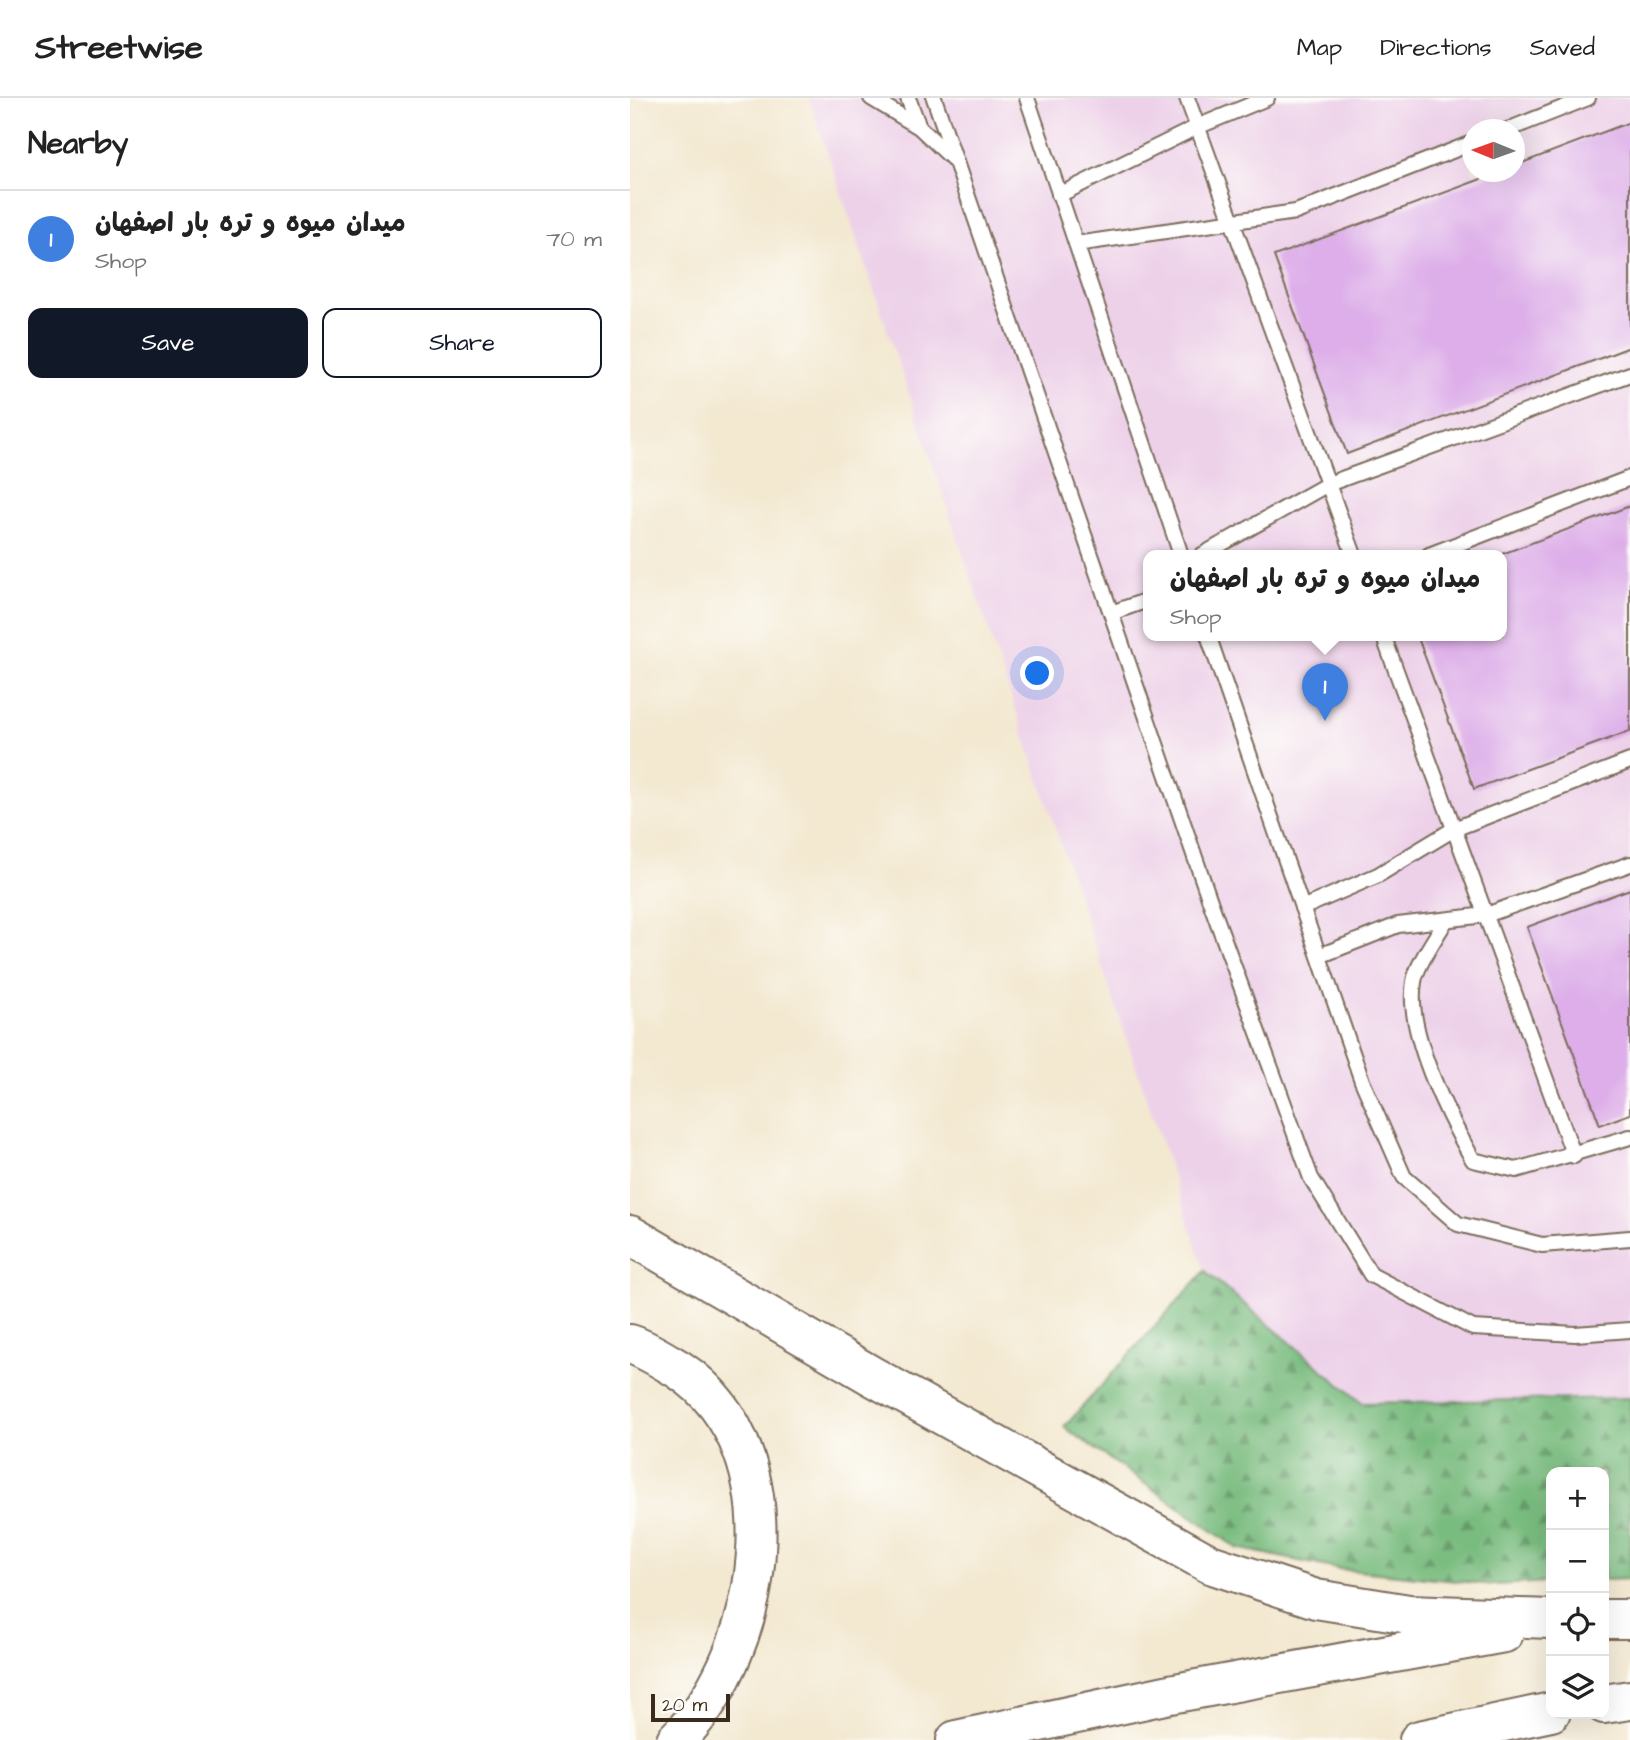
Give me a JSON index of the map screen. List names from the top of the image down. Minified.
{"scale_bar":"20 m","north":"left","page":{"header":"Streetwise","nav":["Map","Directions","Saved"],"heading":"Nearby","list":[{"mark":"1","name":"میدان میوه و تره بار اصفهان","note":"Shop","value":"70 m"}],"buttons":["Save","Share"],"popup":["میدان میوه و تره بار اصفهان","Shop"],"pins":"1","map_buttons":["+","−"],"scale":"20 m"}}
